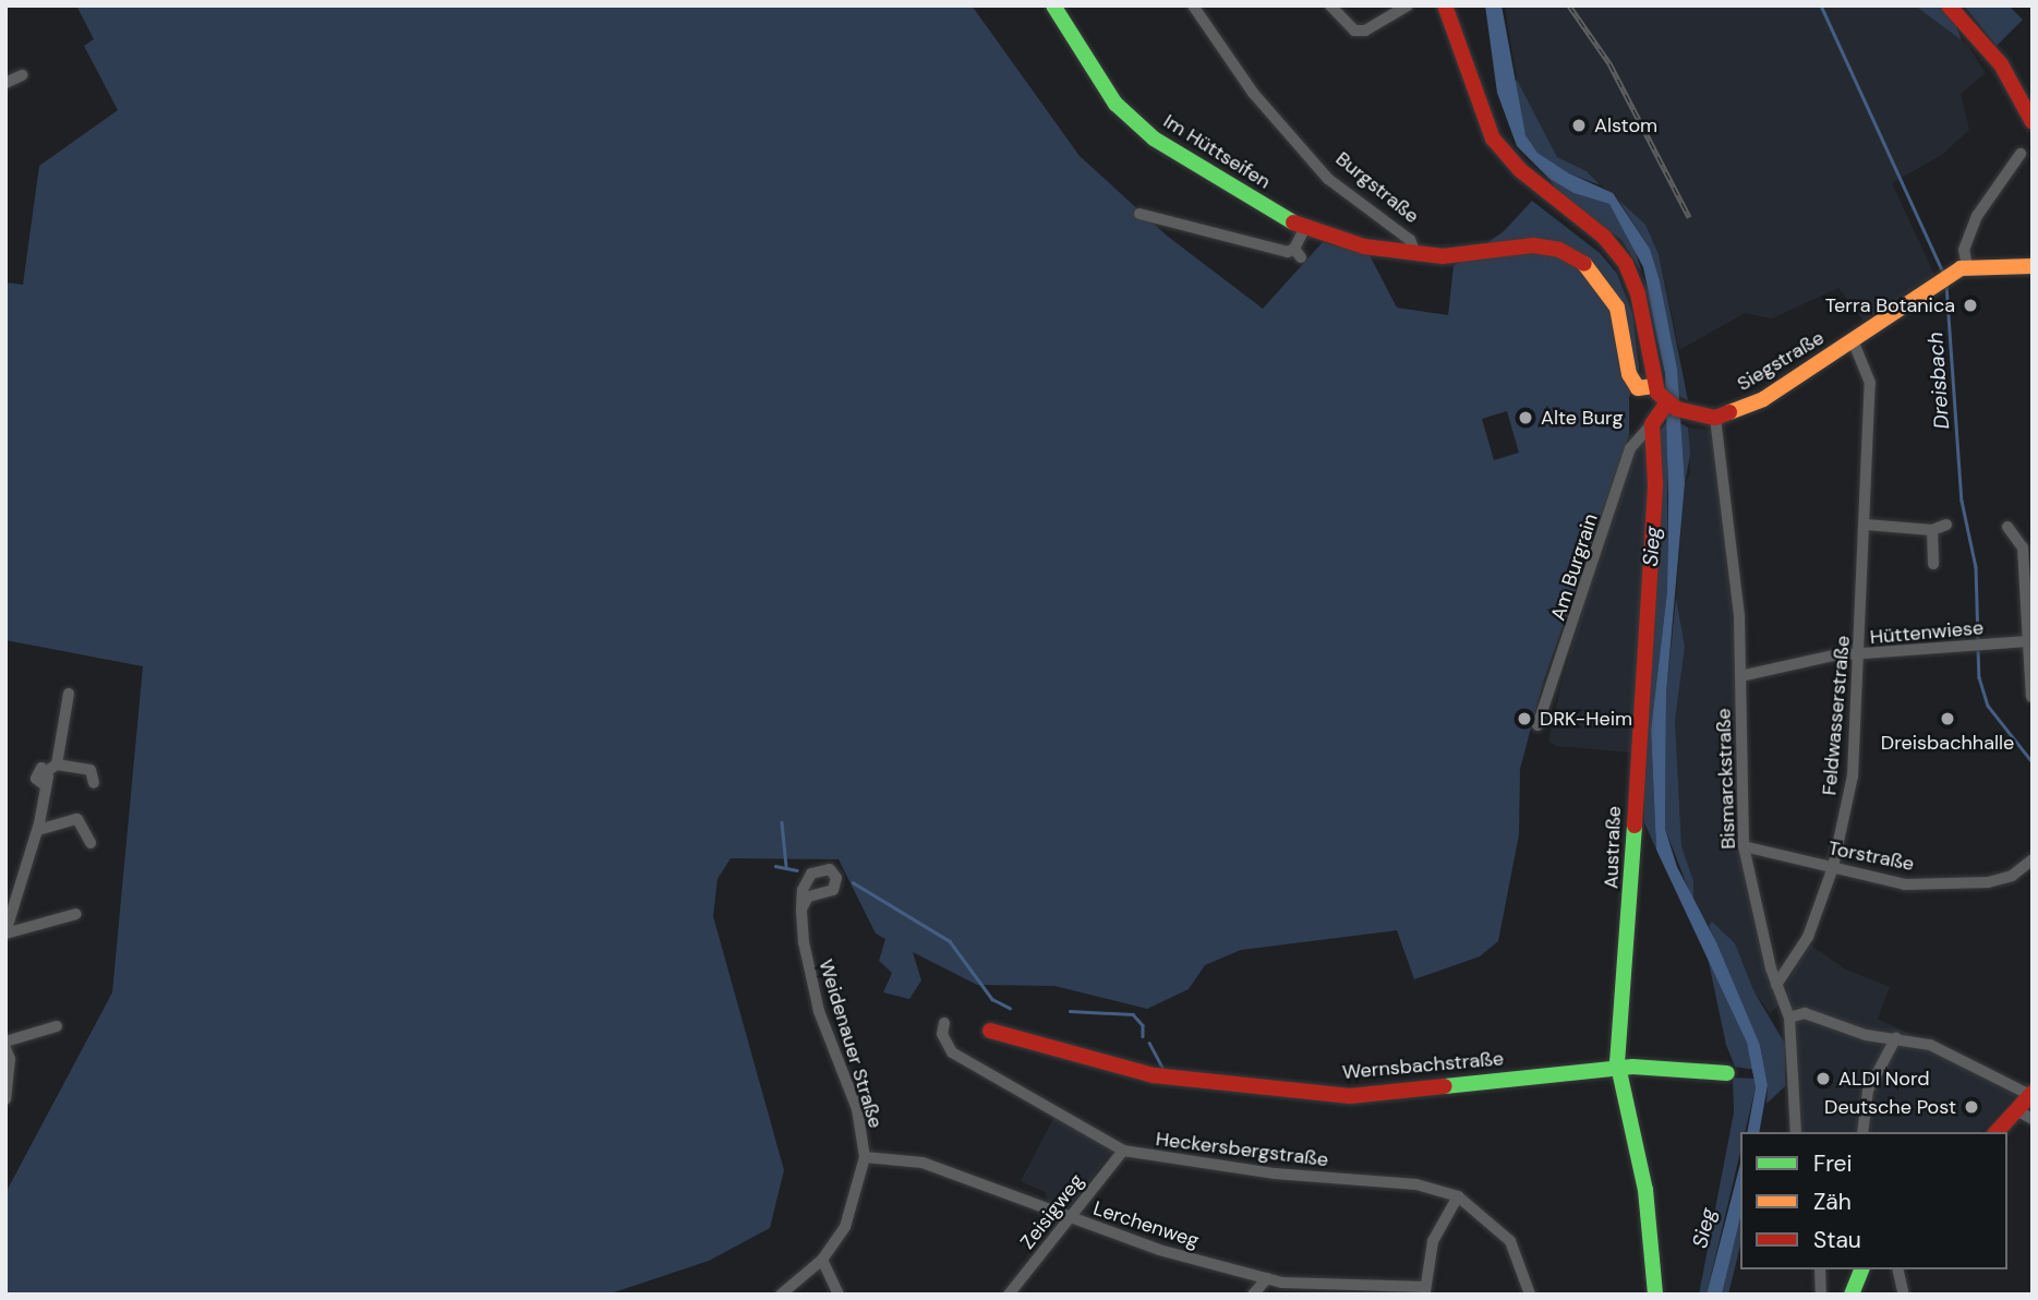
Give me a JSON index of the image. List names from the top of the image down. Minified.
{"streets":{"street":["Im Hüttseifen","Burgstraße","Siegstraße","Am Burgrain","Hüttenwiese","Feldwasserstraße","Bismarckstraße","Austraße","Torstraße","Weidenauer Straße","Wernsbachstraße","Heckersbergstraße","Zeisigweg","Lerchenweg"]},"crossings":[["Im Hüttseifen","Burgstraße"],["Burgstraße","Am Burgrain"],["Burgstraße","Austraße"],["Siegstraße","Feldwasserstraße"],["Siegstraße","Bismarckstraße"],["Am Burgrain","Austraße"],["Hüttenwiese","Feldwasserstraße"],["Hüttenwiese","Bismarckstraße"],["Feldwasserstraße","Bismarckstraße"],["Feldwasserstraße","Torstraße"],["Bismarckstraße","Torstraße"],["Austraße","Wernsbachstraße"],["Weidenauer Straße","Lerchenweg"],["Heckersbergstraße","Zeisigweg"],["Zeisigweg","Lerchenweg"]],"water":["Dreisbach","Sieg"],"places":["Alstom","Terra Botanica","Alte Burg","DRK-Heim","Dreisbachhalle","ALDI Nord","Deutsche Post"],"legend":["Frei","Zäh","Stau"]}
